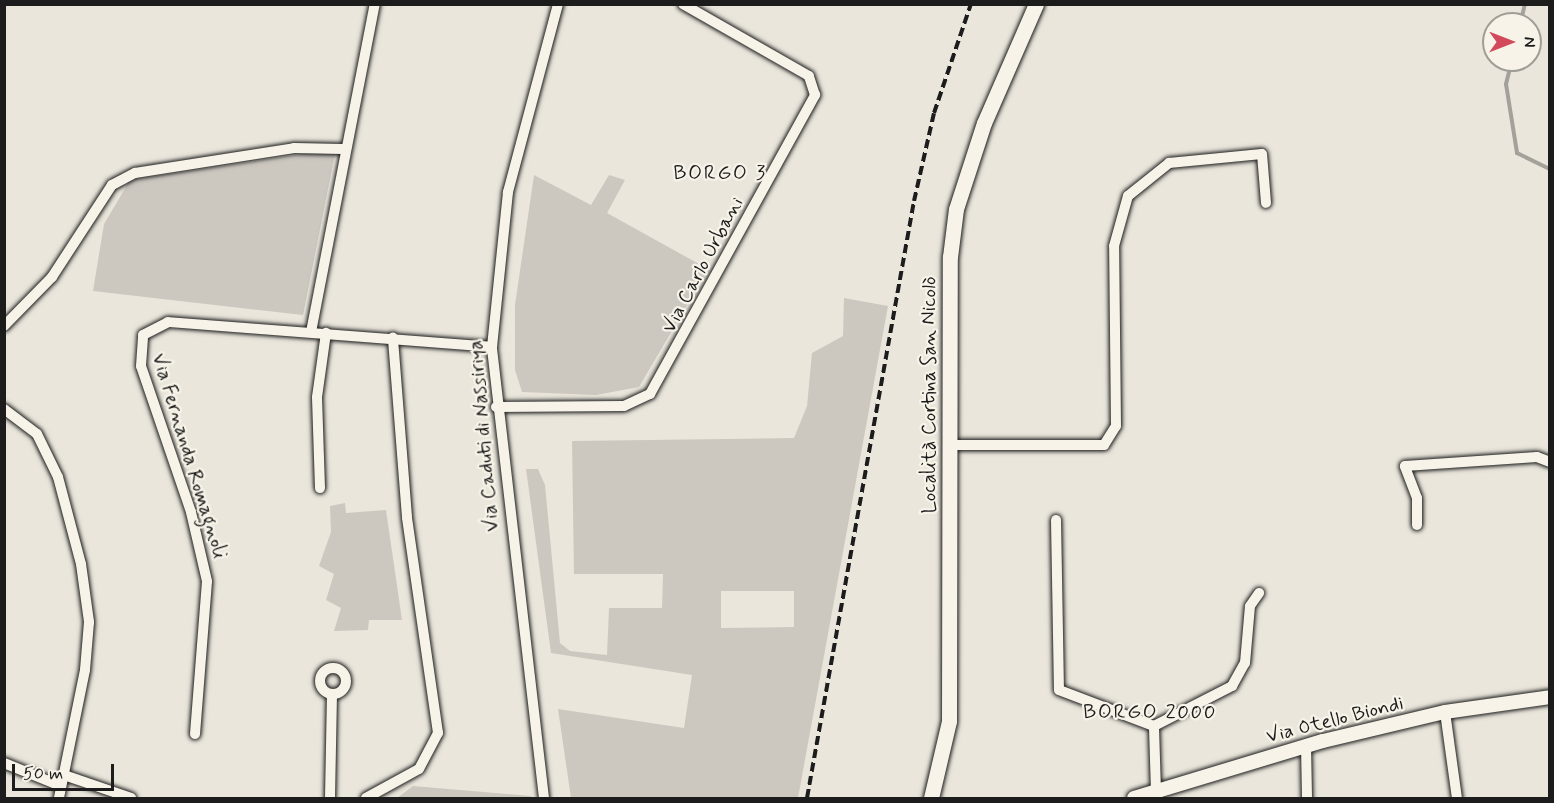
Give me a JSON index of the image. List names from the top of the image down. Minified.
{"streets":{"main road":["Località Cortina San Nicolò"],"street":["Via Carlo Urbani","Via Caduti di Nassiriya","Via Fernanda Romagnoli","Via Otello Biondi"]},"crossings":[["Via Carlo Urbani","Via Caduti di Nassiriya"],["Via Caduti di Nassiriya","Via Fernanda Romagnoli"]],"districts":["BORGO 3","BORGO 2000"],"scale_bar":"50 m","north":"right"}
